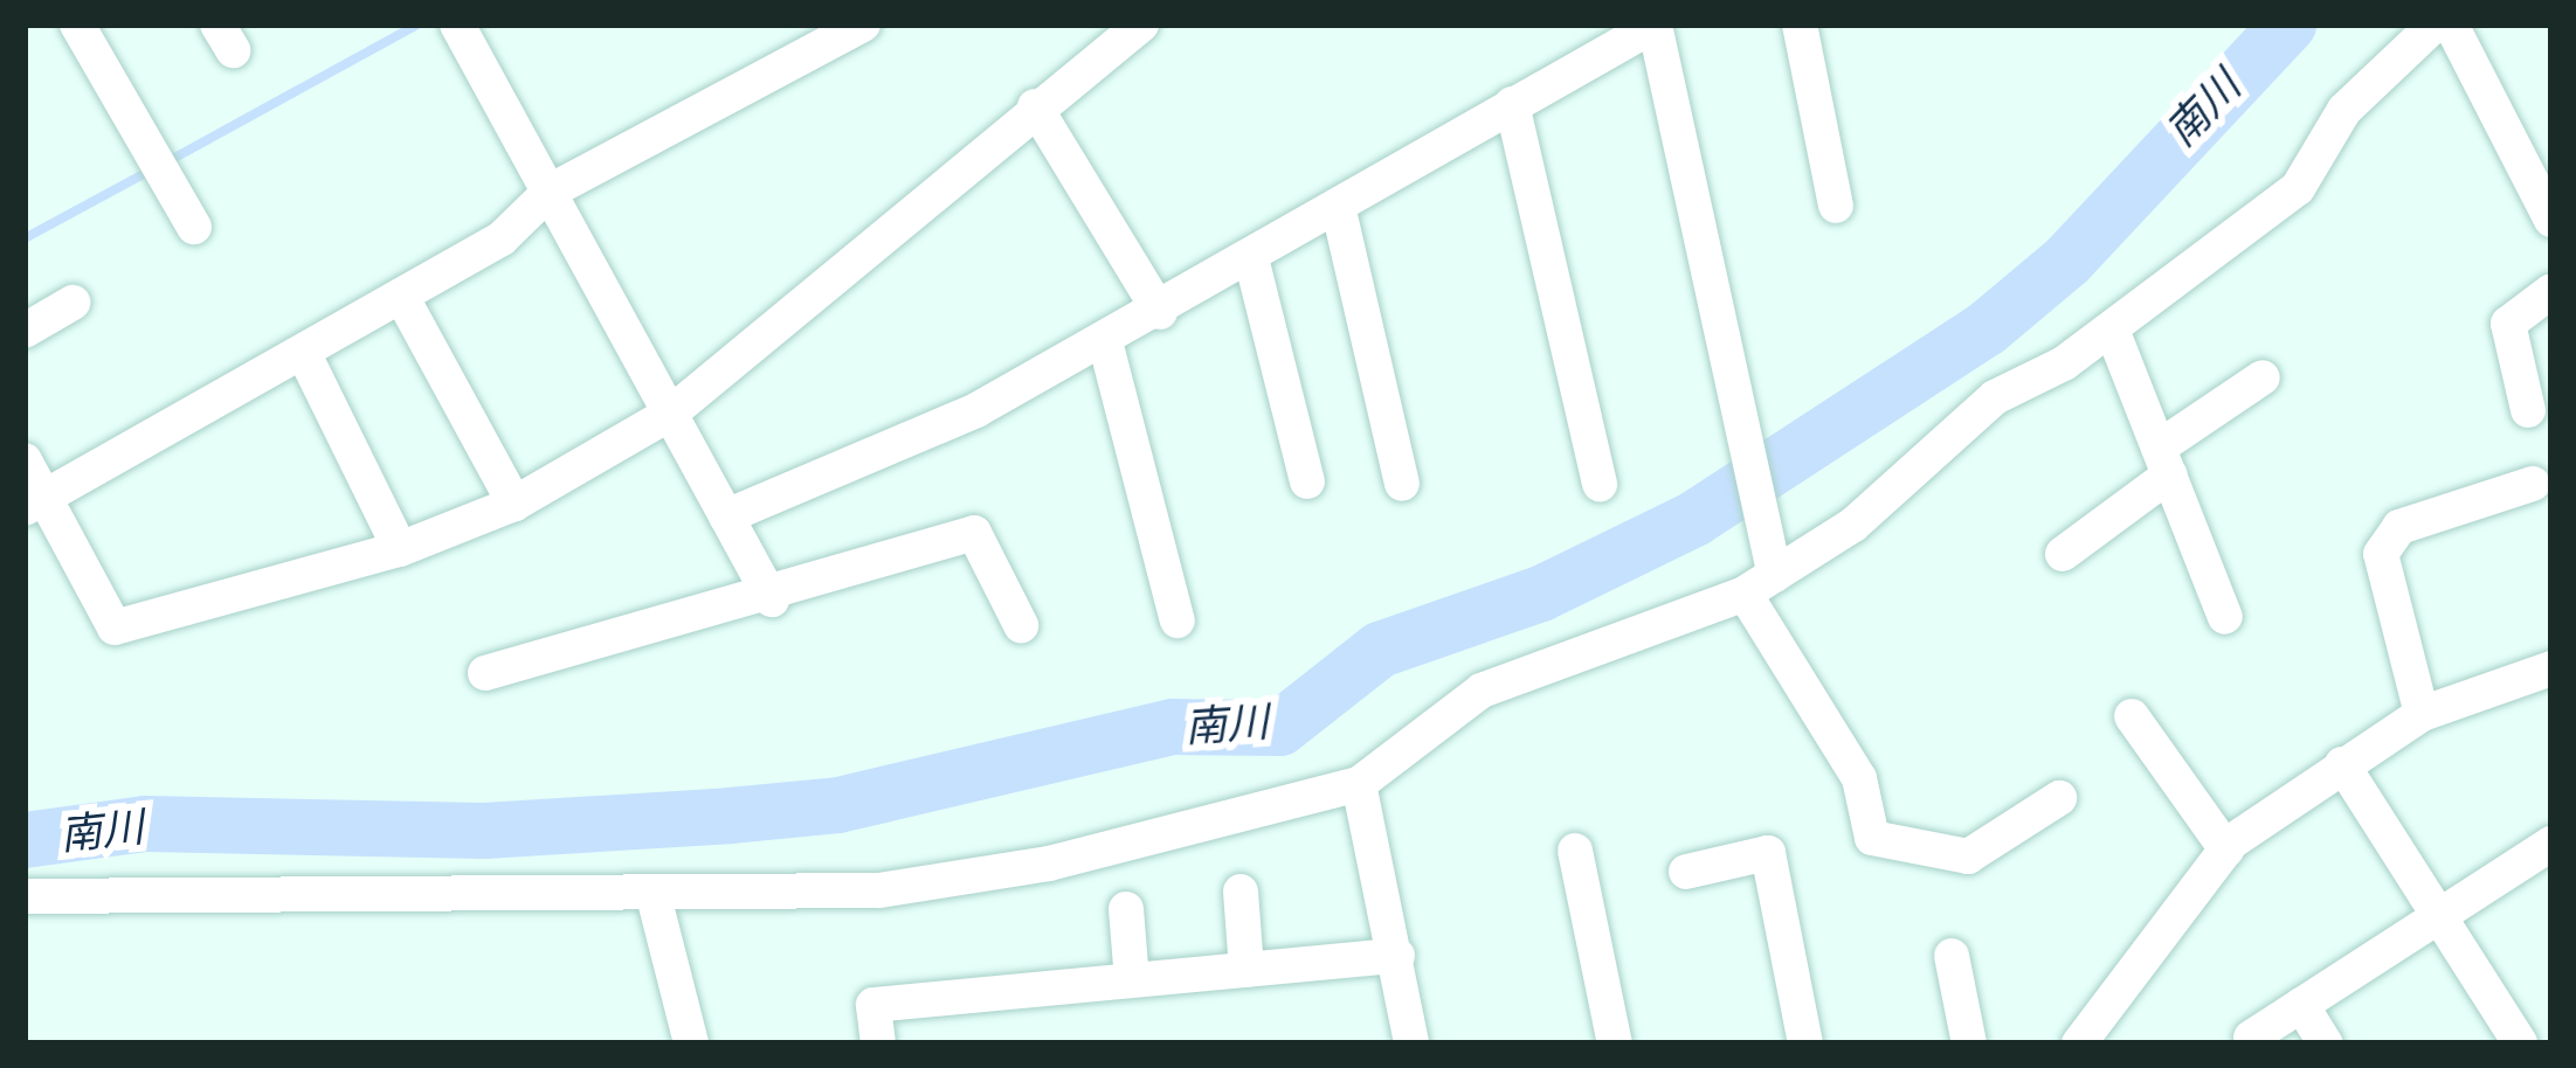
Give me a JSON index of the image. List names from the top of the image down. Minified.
{"water":["南川"]}
